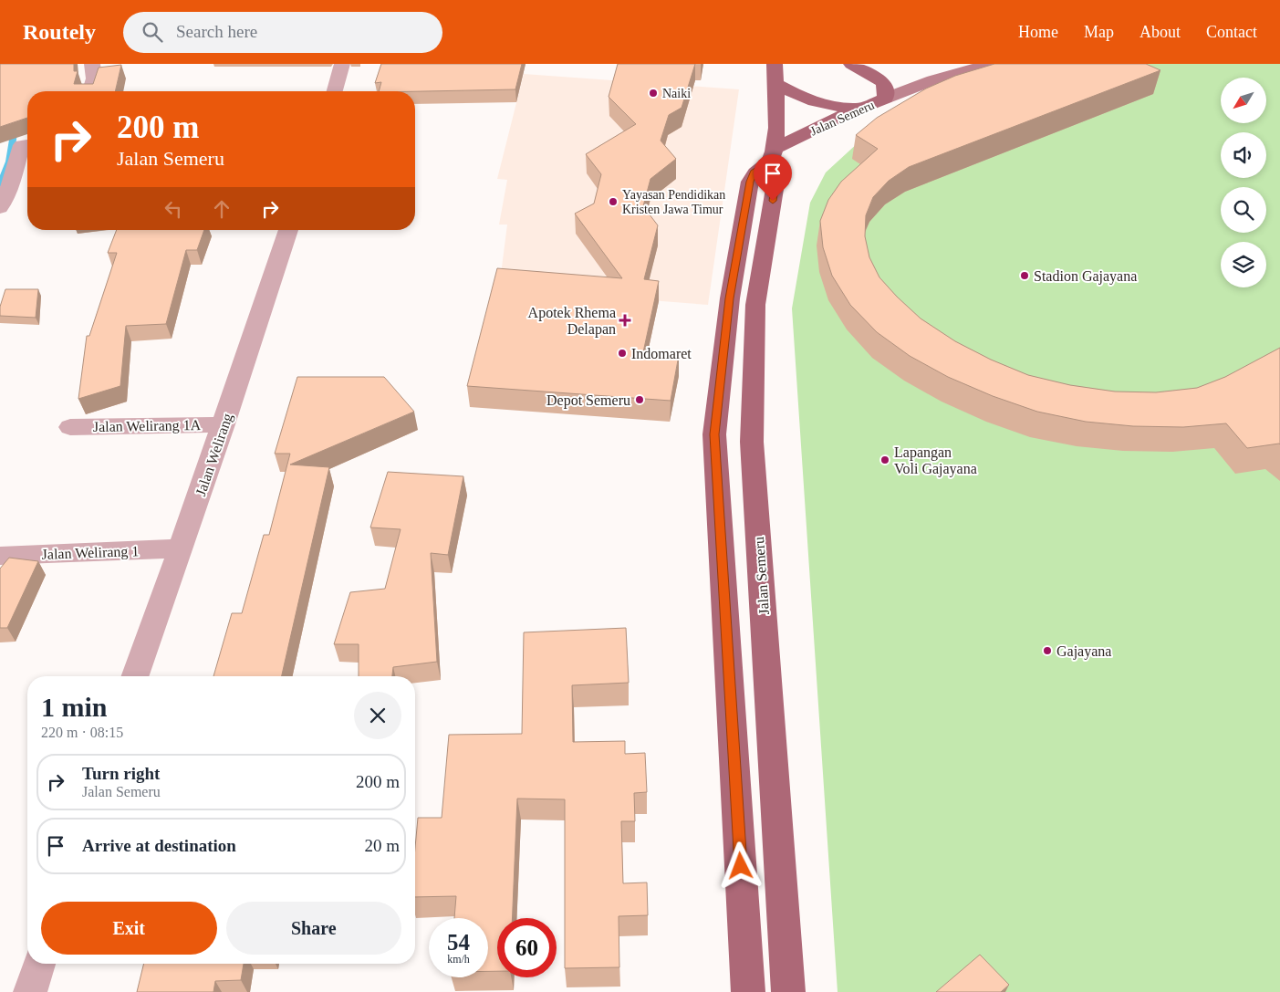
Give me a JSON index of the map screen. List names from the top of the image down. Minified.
{"streets":{"main road":["Jalan Semeru"],"street":["Jalan Welirang 1A","Jalan Welirang","Jalan Welirang 1"]},"crossings":[["Jalan Welirang 1A","Jalan Welirang"],["Jalan Welirang","Jalan Welirang 1"]],"places":{"other":["Naiki","Yayasan Pendidikan Kristen Jawa Timur","Stadion Gajayana","Indomaret","Depot Semeru","Lapangan Voli Gajayana","Gajayana"],"health":["Apotek Rhema Delapan"]},"north":"bottom left","page":{"header":"Routely","search":"Search here","nav":["Home","Map","About","Contact"],"turn":["200 m","Jalan Semeru"],"heading":["1 min","220 m · 08:15"],"list":[{"name":"Turn right","note":"Jalan Semeru","value":"200 m"},{"name":"Arrive at destination","value":"20 m"}],"buttons":["Exit","Share"],"speed":"54 km/h","limit":"60"}}
